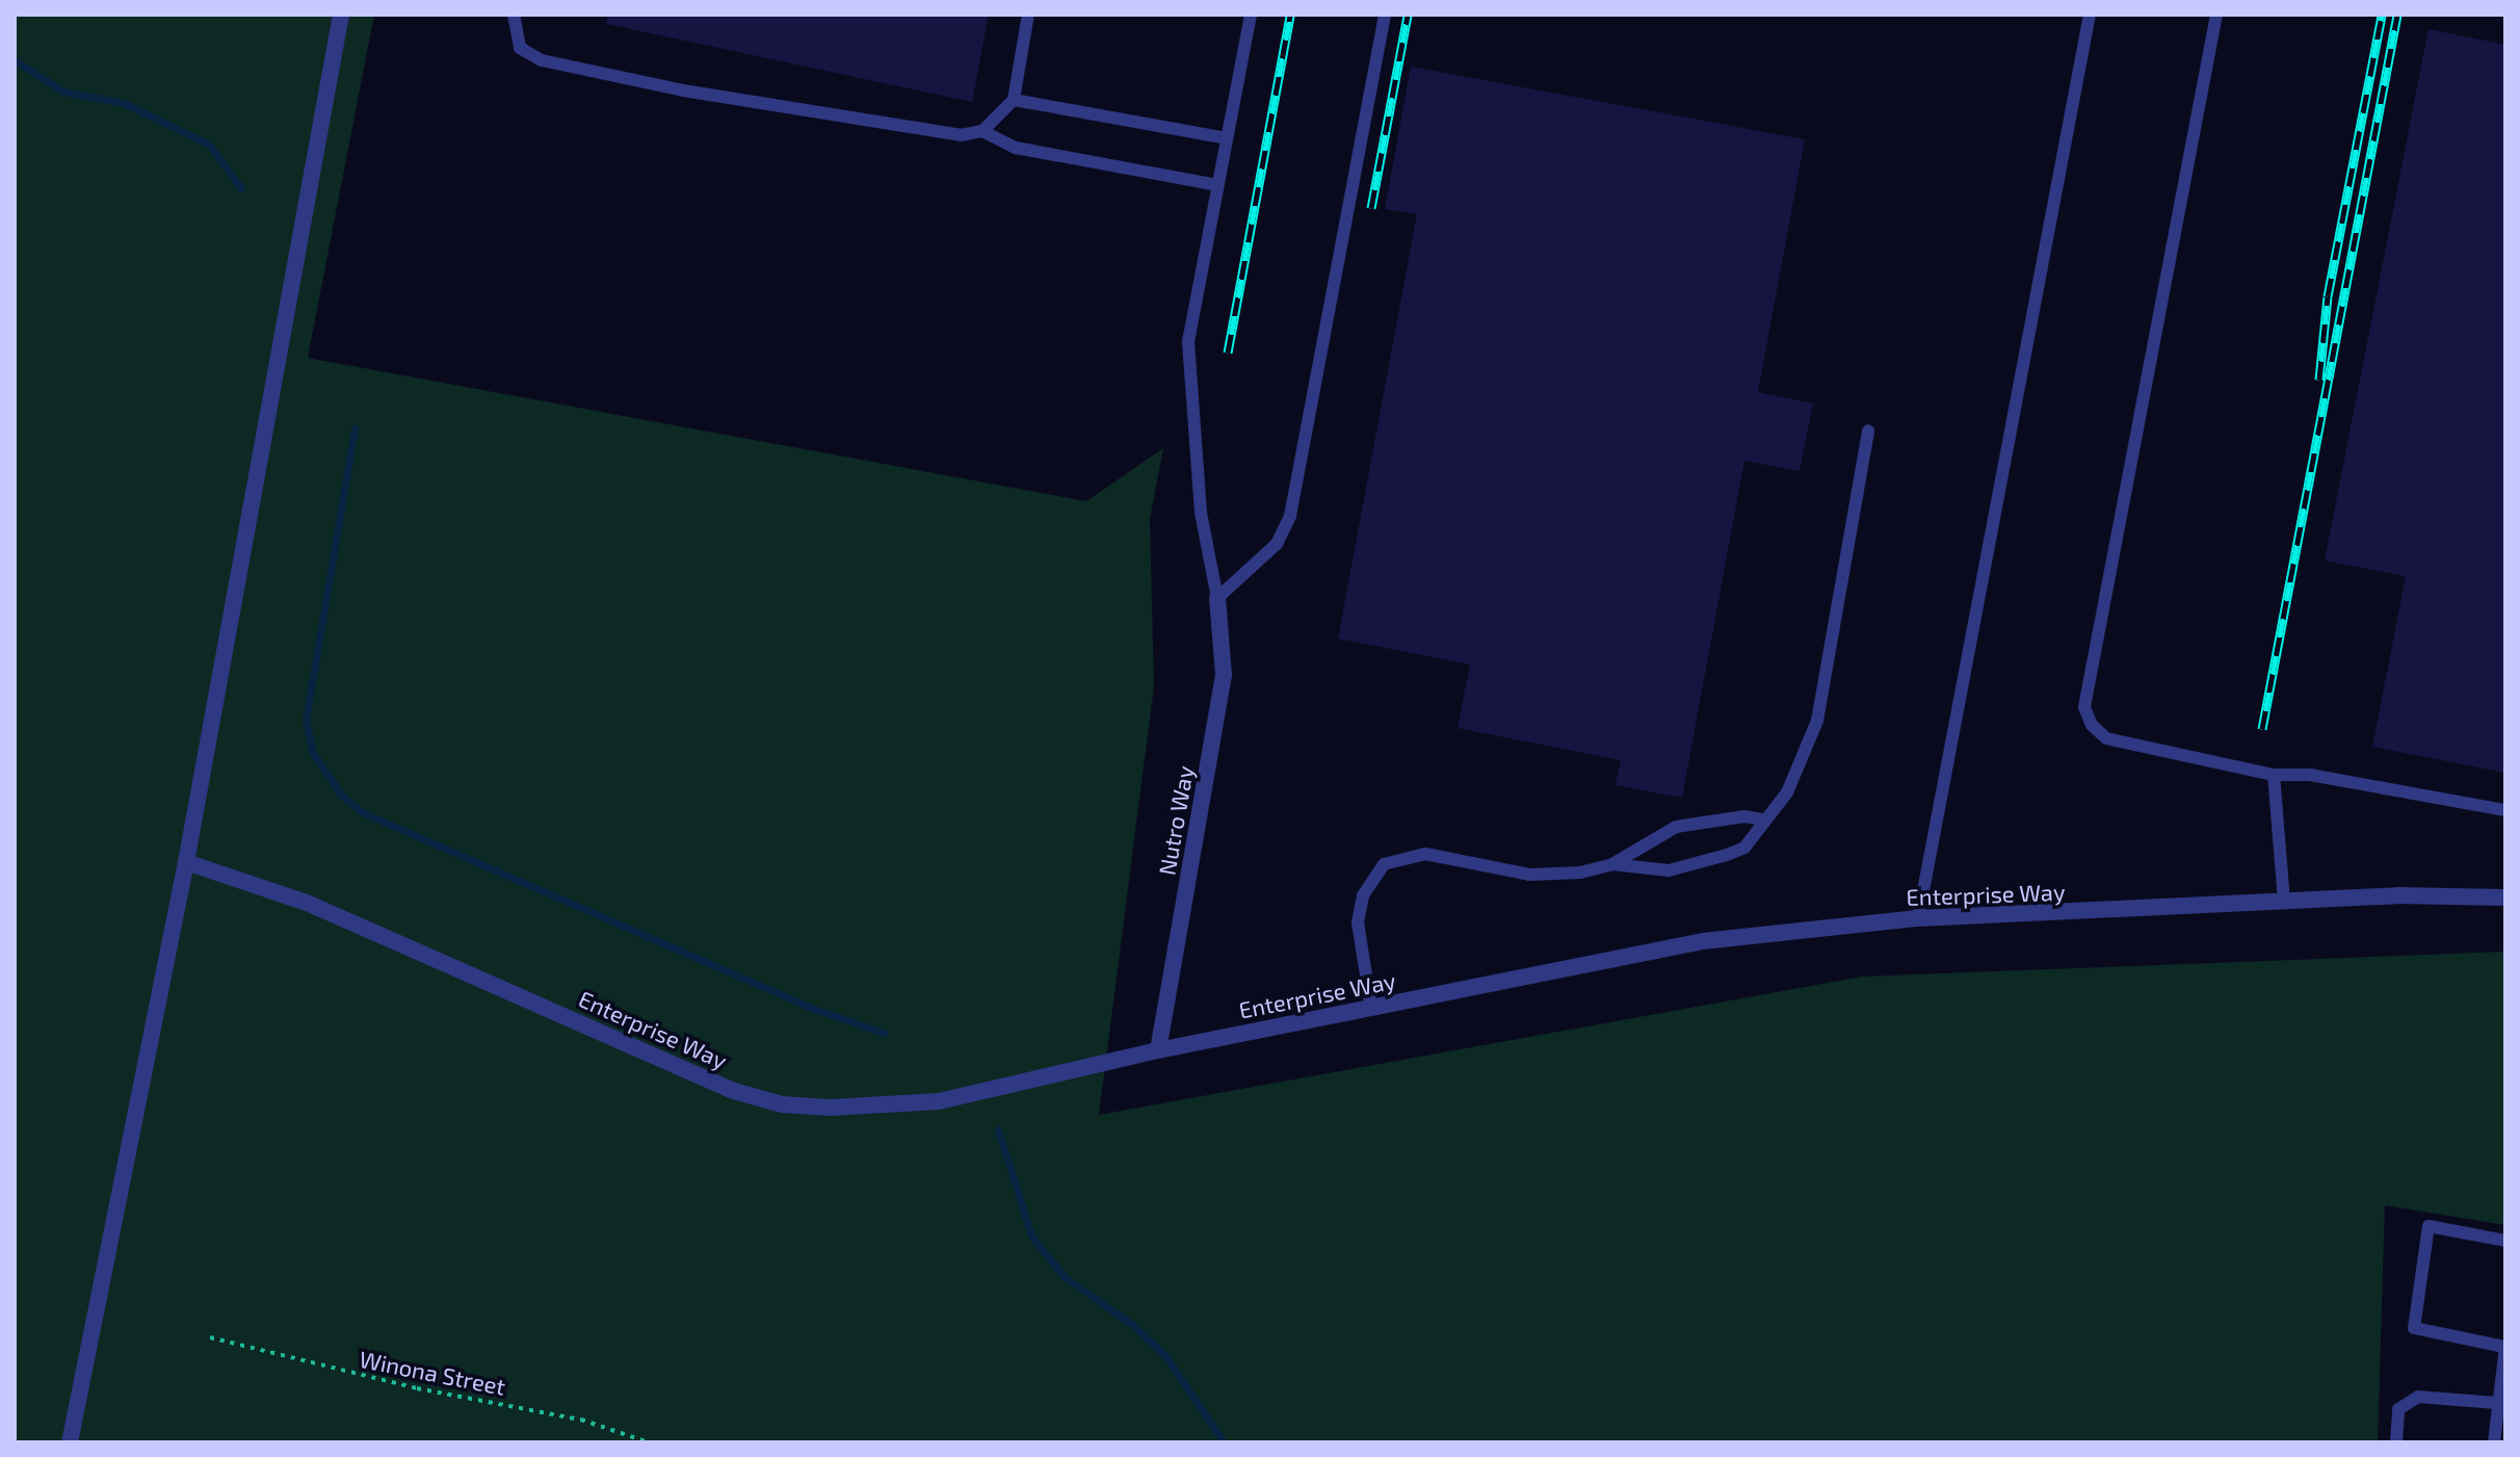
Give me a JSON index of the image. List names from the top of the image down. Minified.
{"streets":{"street":["Nutro Way","Enterprise Way"],"path":["Winona Street"]},"crossings":[["Nutro Way","Enterprise Way"]]}
